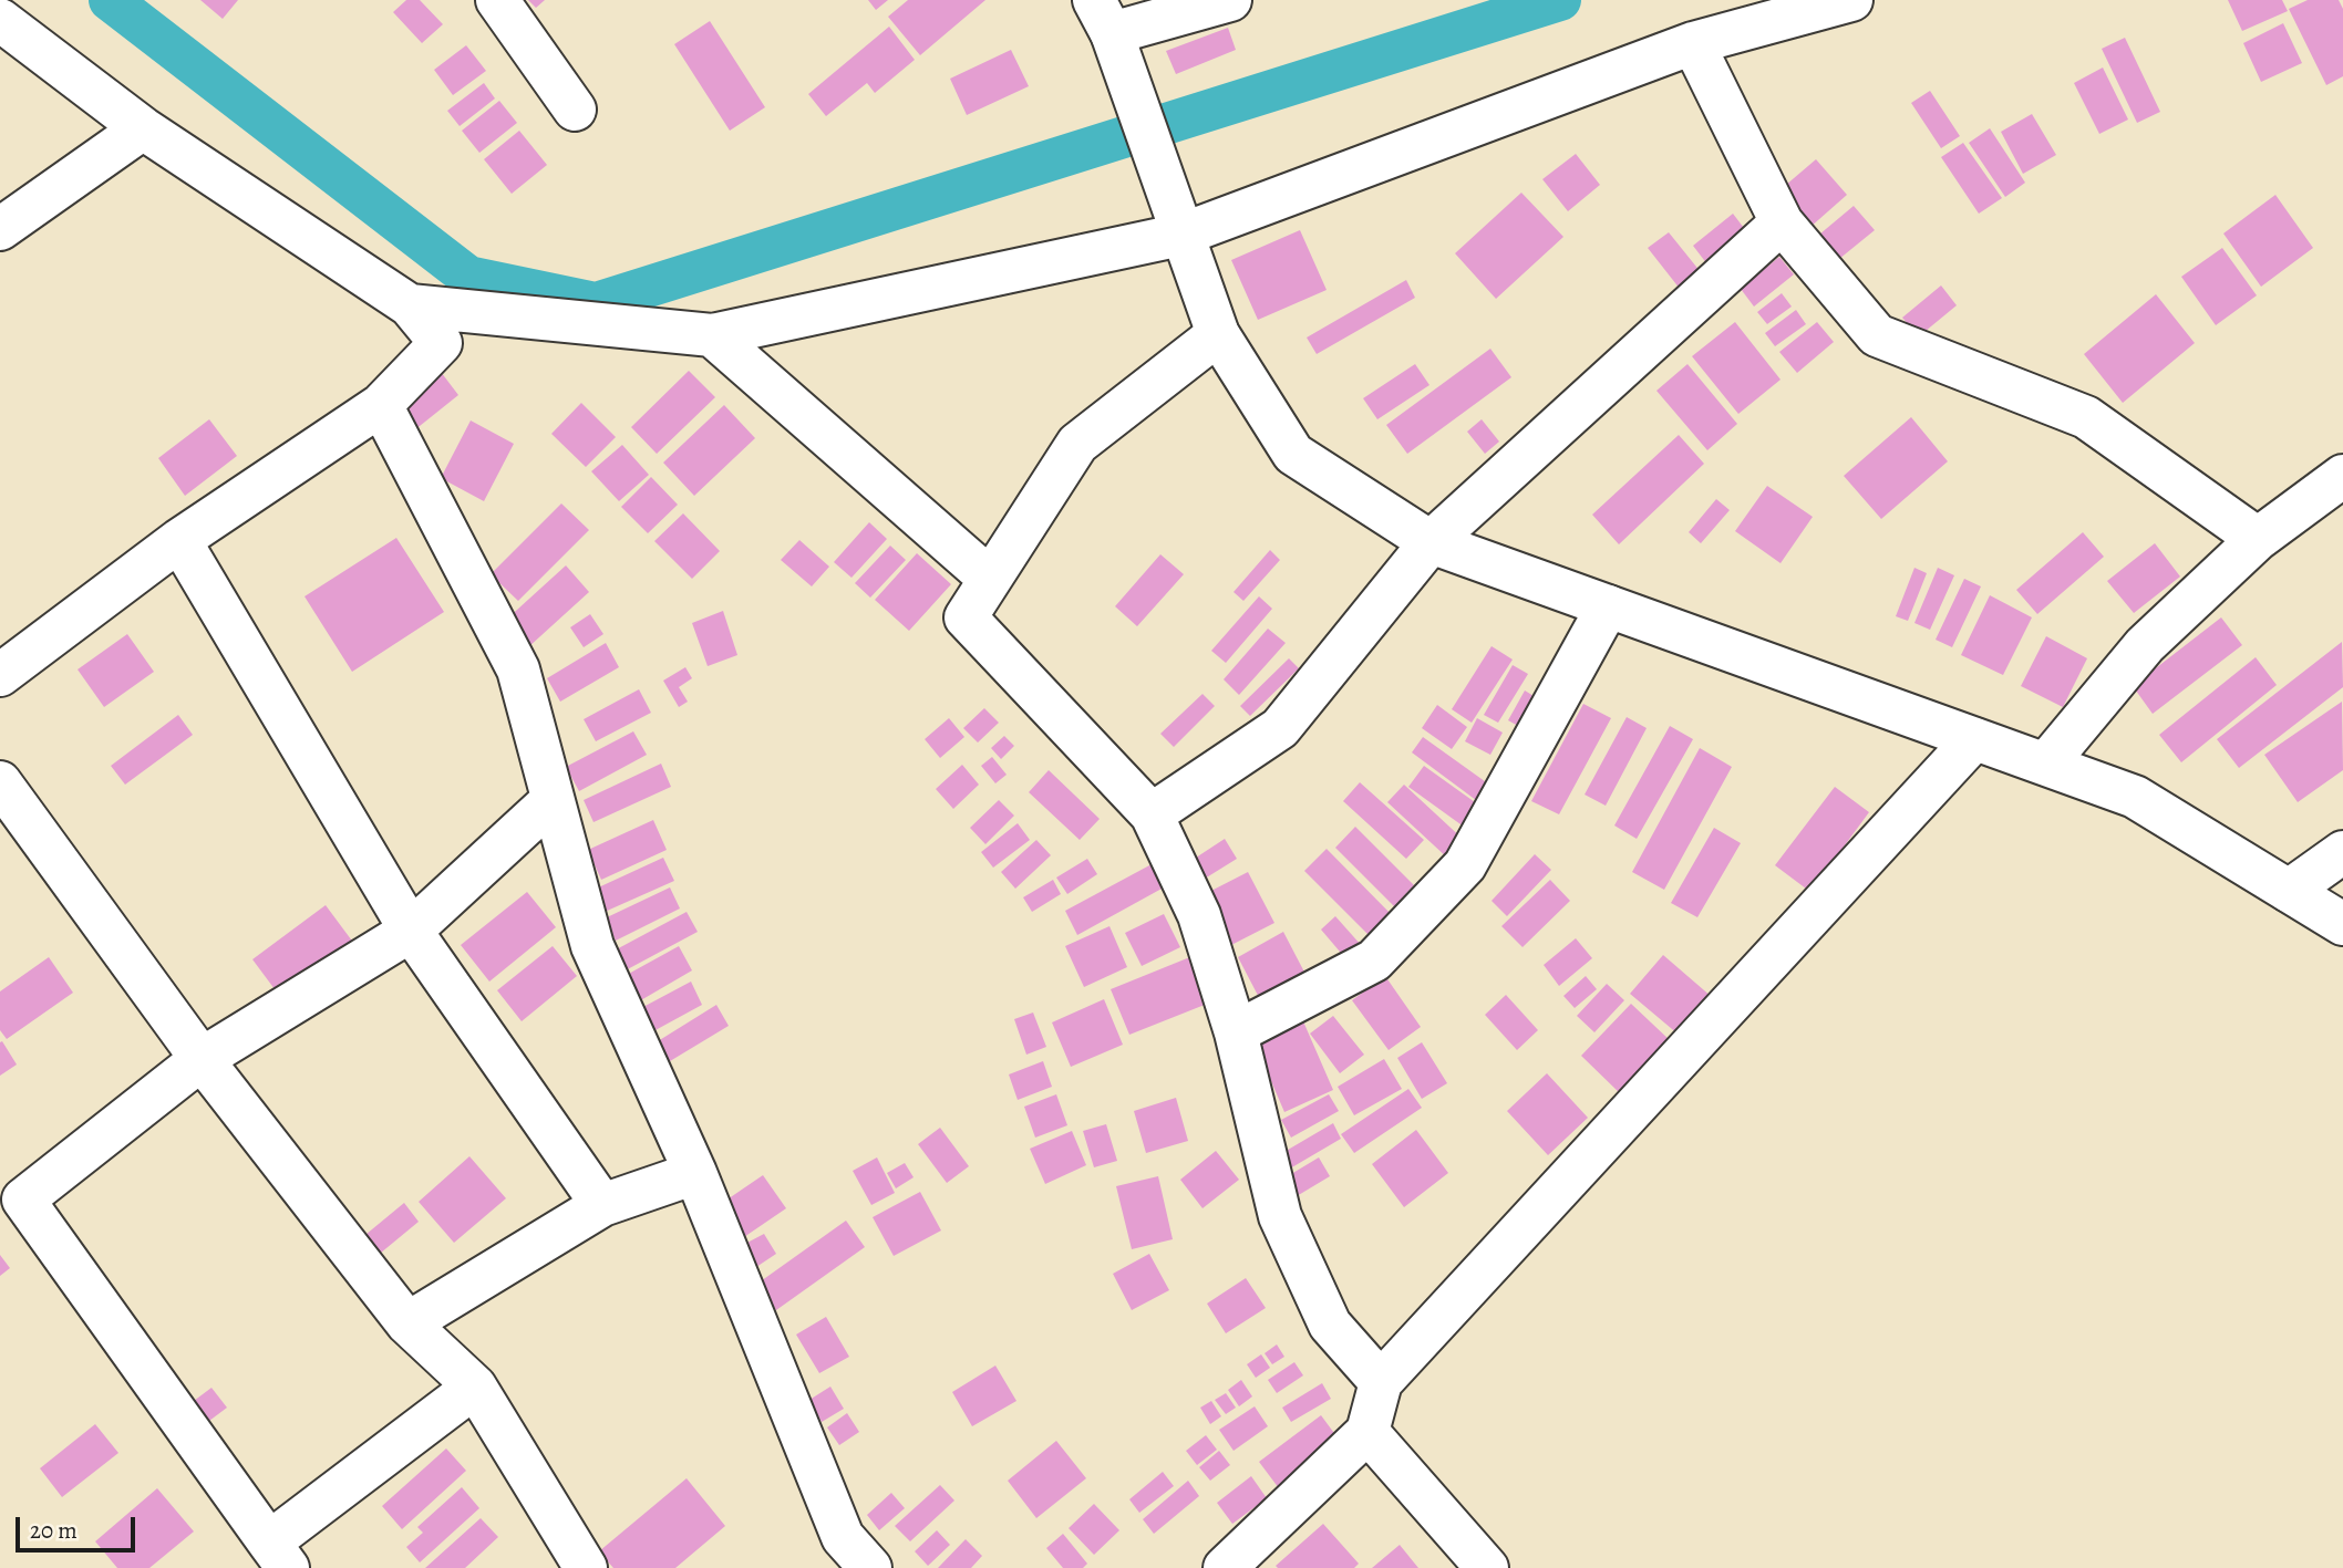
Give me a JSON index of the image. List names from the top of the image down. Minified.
{"scale_bar":"20 m"}
